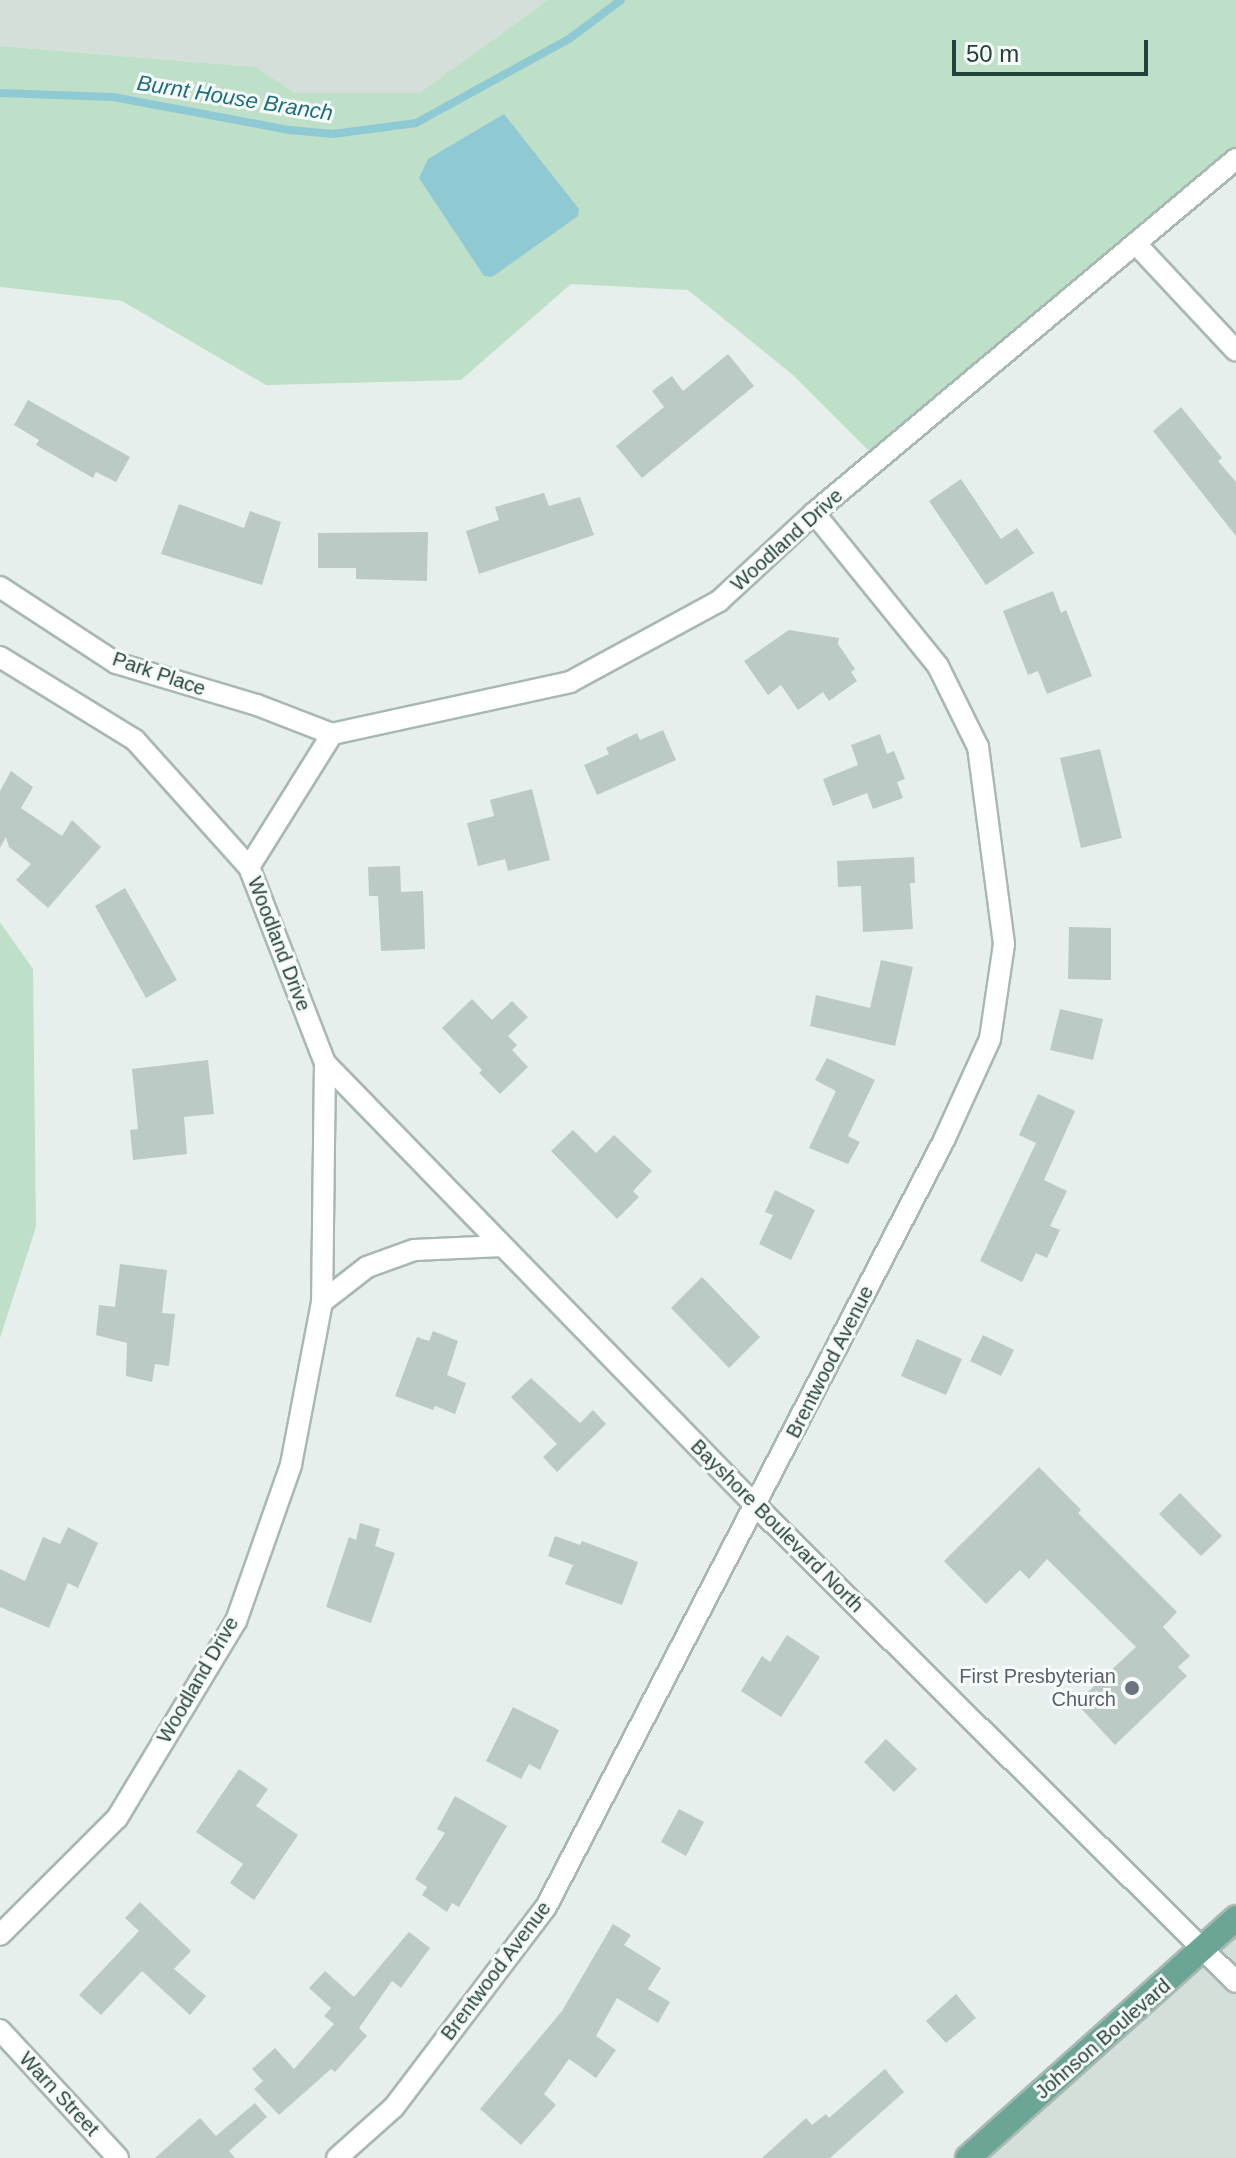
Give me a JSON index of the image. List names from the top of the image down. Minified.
{"streets":{"main road":["Johnson Boulevard"],"street":["Woodland Drive","Park Place","Brentwood Avenue","Bayshore Boulevard North","Warn Street"]},"crossings":[["Woodland Drive","Park Place"],["Woodland Drive","Brentwood Avenue"],["Woodland Drive","Bayshore Boulevard North"],["Brentwood Avenue","Bayshore Boulevard North"],["Bayshore Boulevard North","Johnson Boulevard"]],"water":["Burnt House Branch"],"places":["First Presbyterian Church"],"scale_bar":"50 m"}
